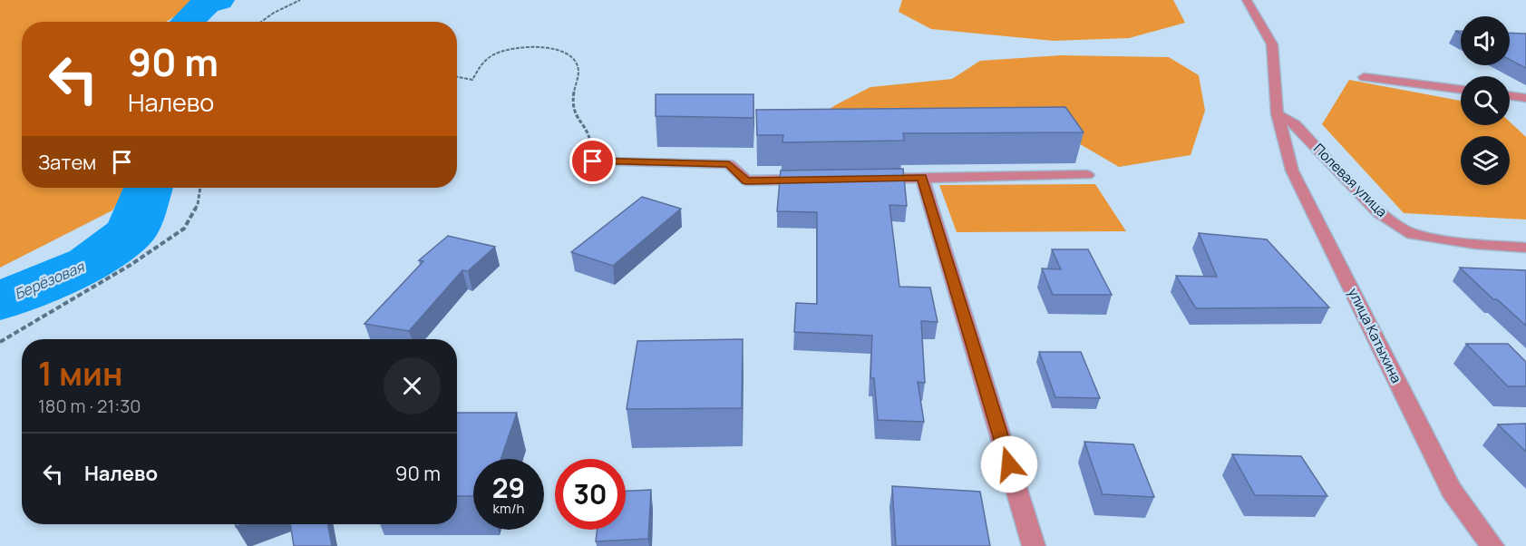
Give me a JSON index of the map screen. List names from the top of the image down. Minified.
{"streets":{"street":["Полевая улица","улица Катыхина"]},"crossings":[["Полевая улица","улица Катыхина"]],"water":["Берёзовая"],"page":{"turn":["90 m","Налево"],"then":"Затем","heading":["1 мин","180 m · 21:30"],"list":[{"name":"Налево","value":"90 m"}],"speed":"29 km/h","limit":"30"}}
